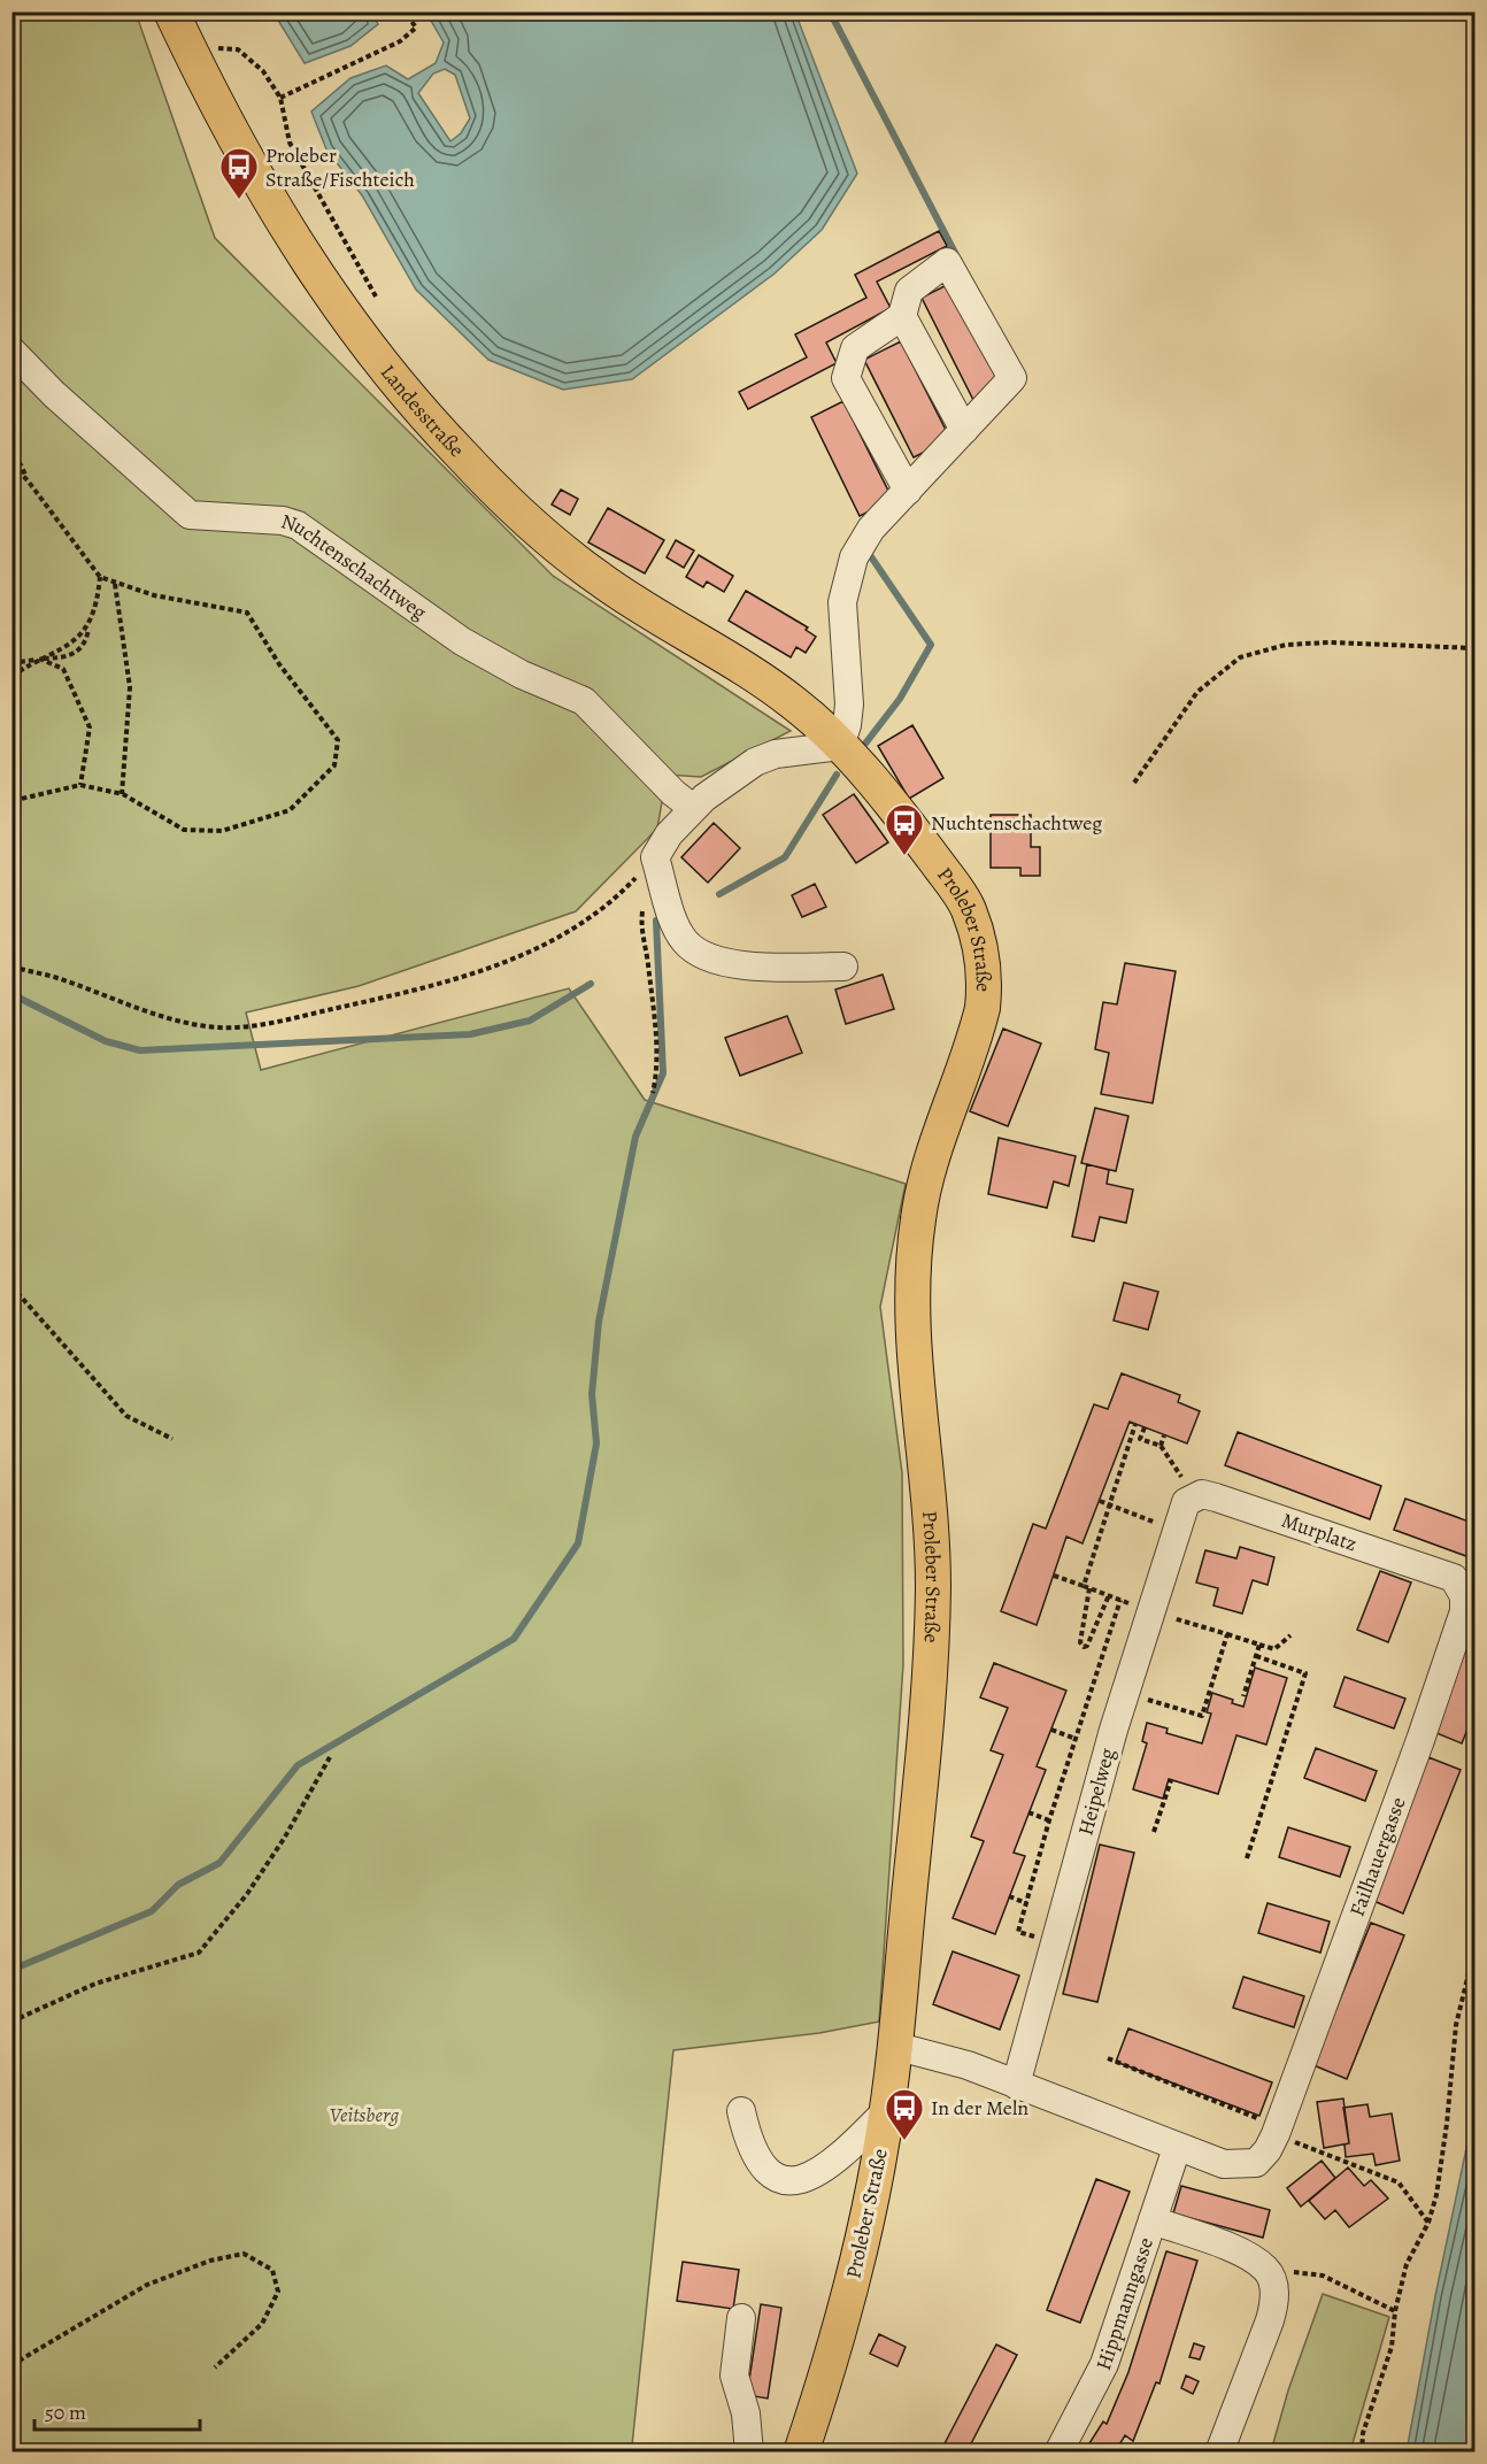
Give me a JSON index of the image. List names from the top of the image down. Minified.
{"streets":{"main road":["Landesstraße","Proleber Straße"],"street":["Nuchtenschachtweg","Murplatz","Heipelweg","Failhauergasse","Hippmanngasse"]},"crossings":[["Landesstraße","Proleber Straße"],["Murplatz","Heipelweg"],["Murplatz","Failhauergasse"]],"parks":["Veitsberg"],"places":{"bus stop":["Proleber Straße/Fischteich","Nuchtenschachtweg","In der Meln"]},"scale_bar":"50 m"}
